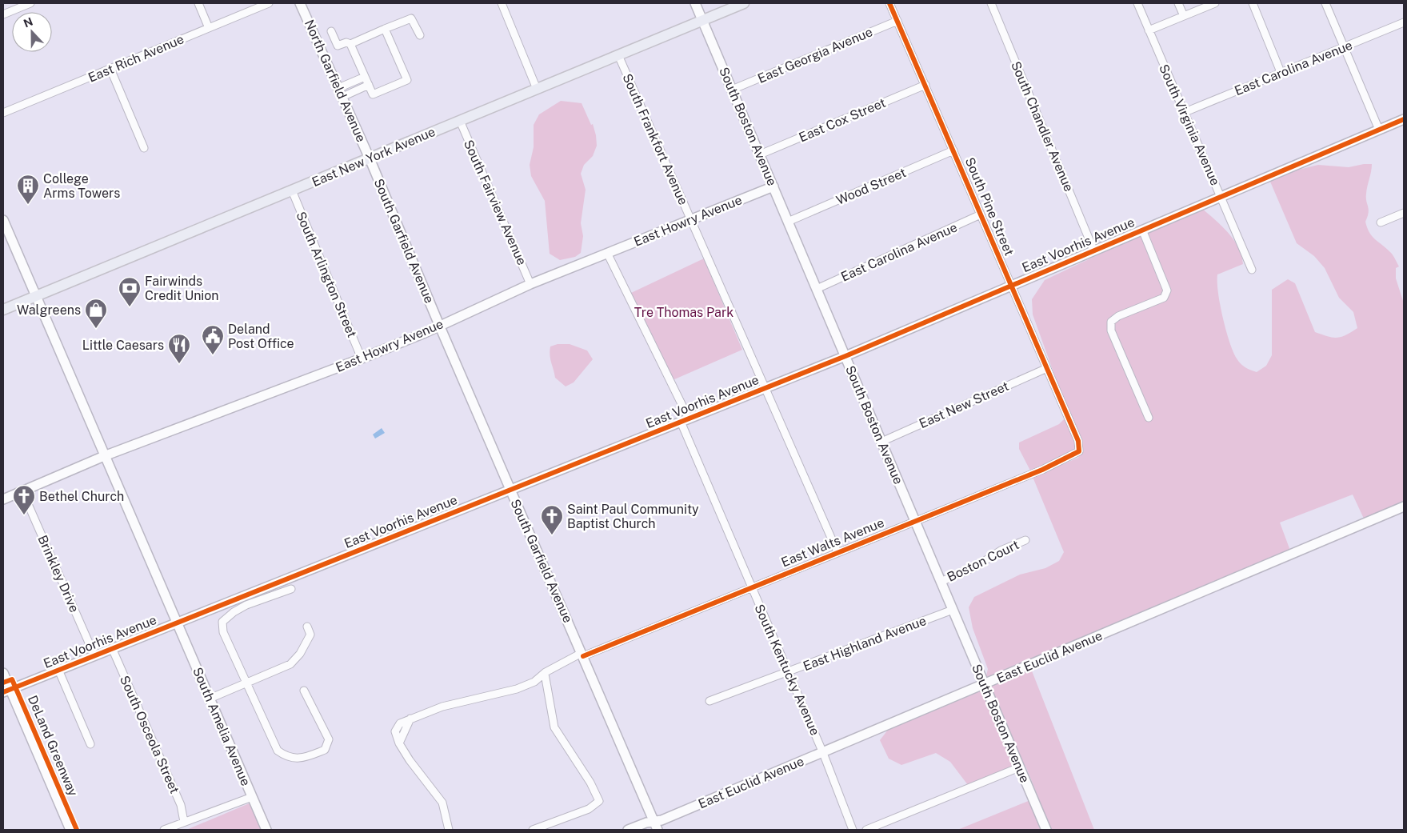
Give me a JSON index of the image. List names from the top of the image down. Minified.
{"streets":{"main road":["East New York Avenue"],"street":["East Georgia Avenue","East Rich Avenue","East Carolina Avenue","North Garfield Avenue","East Cox Street","South Virginia Avenue","South Boston Avenue","South Chandler Avenue","South Frankfort Avenue","Wood Street","South Fairview Avenue","South Pine Street","East Howry Avenue","South Garfield Avenue","East Voorhis Avenue","South Arlington Street","East New Street","East Walts Avenue","Boston Court","Brinkley Drive","East Highland Avenue","East Euclid Avenue","South Kentucky Avenue","South Amelia Avenue","South Osceola Street"],"cycle path":["DeLand Greenway"]},"crossings":[["East Georgia Avenue","South Boston Avenue"],["East Georgia Avenue","South Pine Street"],["East Carolina Avenue","South Virginia Avenue"],["East Carolina Avenue","South Boston Avenue"],["East Carolina Avenue","South Pine Street"],["North Garfield Avenue","East New York Avenue"],["North Garfield Avenue","South Garfield Avenue"],["East Cox Street","South Boston Avenue"],["East Cox Street","South Pine Street"],["South Virginia Avenue","East Voorhis Avenue"],["South Boston Avenue","East New York Avenue"],["South Boston Avenue","Wood Street"],["South Boston Avenue","East Howry Avenue"],["South Boston Avenue","East Voorhis Avenue"],["South Boston Avenue","East New Street"],["South Boston Avenue","East Walts Avenue"],["South Boston Avenue","Boston Court"],["South Boston Avenue","East Highland Avenue"],["South Boston Avenue","East Euclid Avenue"],["South Chandler Avenue","East Voorhis Avenue"],["South Frankfort Avenue","East New York Avenue"],["South Frankfort Avenue","East Howry Avenue"],["South Frankfort Avenue","East Voorhis Avenue"],["South Frankfort Avenue","East Walts Avenue"],["East New York Avenue","South Fairview Avenue"],["East New York Avenue","South Garfield Avenue"],["East New York Avenue","South Arlington Street"],["East New York Avenue","South Amelia Avenue"],["Wood Street","South Pine Street"],["South Fairview Avenue","East Howry Avenue"],["South Pine Street","East Voorhis Avenue"],["South Pine Street","East New Street"],["South Pine Street","East Walts Avenue"],["East Howry Avenue","South Garfield Avenue"],["East Howry Avenue","South Arlington Street"],["East Howry Avenue","Brinkley Drive"],["East Howry Avenue","South Kentucky Avenue"],["East Howry Avenue","South Amelia Avenue"],["South Garfield Avenue","East Voorhis Avenue"],["South Garfield Avenue","East Walts Avenue"],["South Garfield Avenue","East Euclid Avenue"],["East Voorhis Avenue","Brinkley Drive"],["East Voorhis Avenue","South Kentucky Avenue"],["East Voorhis Avenue","South Amelia Avenue"],["East Voorhis Avenue","South Osceola Street"],["East Walts Avenue","South Kentucky Avenue"],["East Highland Avenue","South Kentucky Avenue"],["East Euclid Avenue","South Kentucky Avenue"]],"parks":["Tre Thomas Park"],"places":{"building":["College Arms Towers"],"bank":["Fairwinds Credit Union"],"shop":["Walgreens"],"public building":["Deland Post Office"],"restaurant":["Little Caesars"],"church":["Bethel Church","Saint Paul Community Baptist Church"]},"north":"top"}
